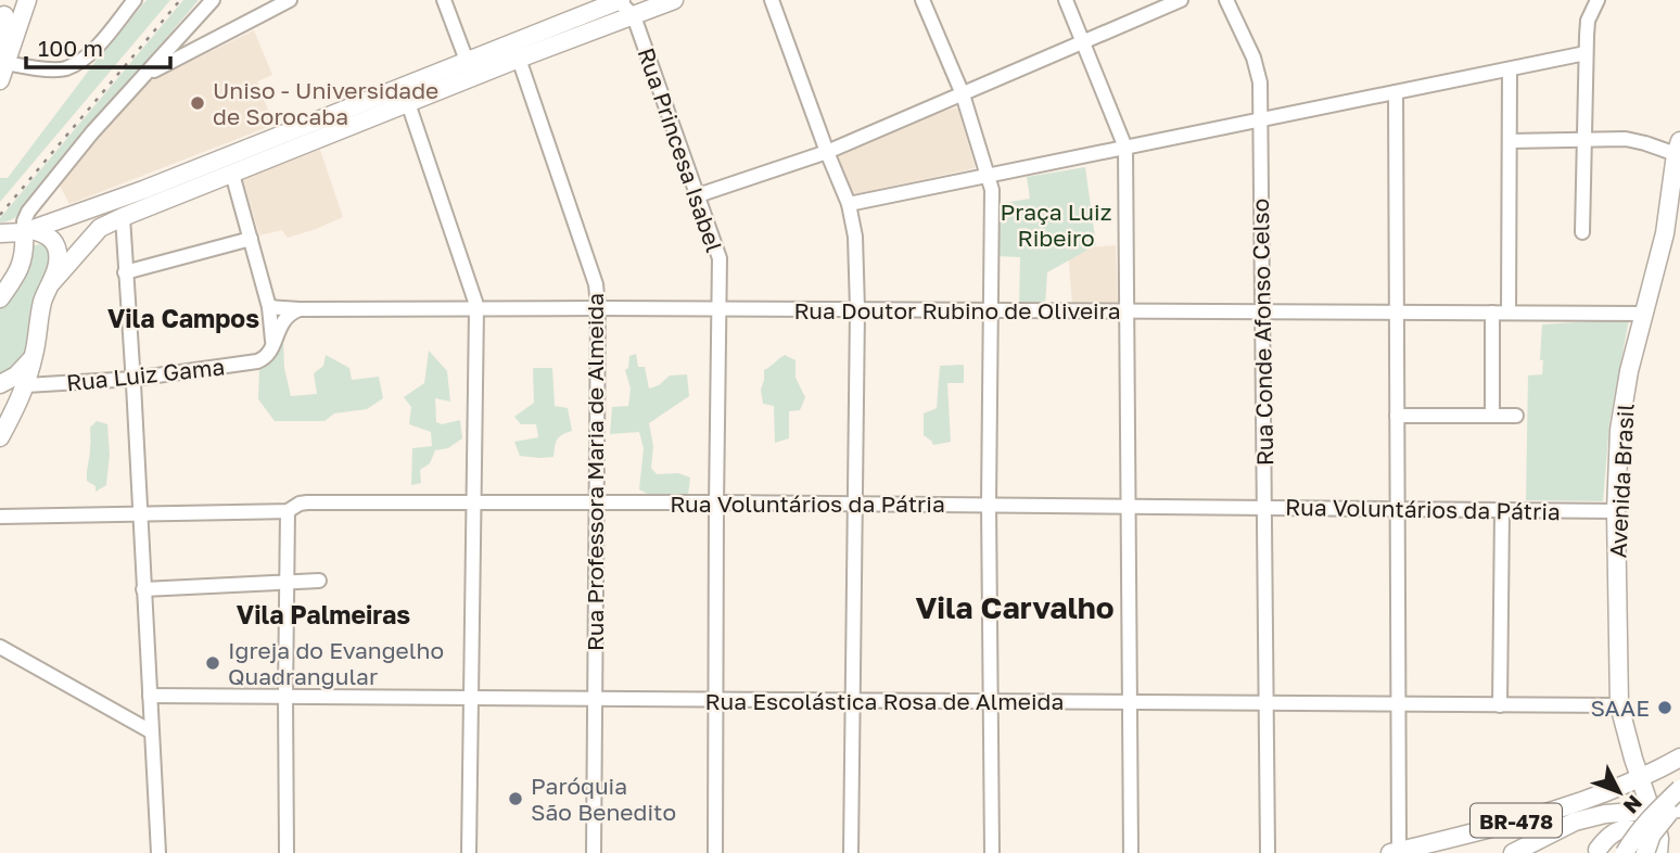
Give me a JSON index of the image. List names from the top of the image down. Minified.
{"streets":{"main road":["Avenida Brasil","BR-478"],"street":["Rua Princesa Isabel","Rua Doutor Rubino de Oliveira","Rua Conde Afonso Celso","Rua Luiz Gama","Rua Professora Maria de Almeida","Rua Voluntários da Pátria","Rua Escolástica Rosa de Almeida"]},"crossings":[["Rua Princesa Isabel","Rua Doutor Rubino de Oliveira"],["Rua Princesa Isabel","Rua Voluntários da Pátria"],["Rua Princesa Isabel","Rua Escolástica Rosa de Almeida"],["Rua Doutor Rubino de Oliveira","Rua Conde Afonso Celso"],["Rua Doutor Rubino de Oliveira","Rua Professora Maria de Almeida"],["Rua Doutor Rubino de Oliveira","Avenida Brasil"],["Rua Conde Afonso Celso","Rua Voluntários da Pátria"],["Rua Conde Afonso Celso","Rua Escolástica Rosa de Almeida"],["Rua Professora Maria de Almeida","Rua Voluntários da Pátria"],["Rua Professora Maria de Almeida","Rua Escolástica Rosa de Almeida"],["Avenida Brasil","Rua Voluntários da Pátria"],["Avenida Brasil","Rua Escolástica Rosa de Almeida"],["Avenida Brasil","BR-478"]],"districts":["Vila Campos","Vila Carvalho","Vila Palmeiras"],"parks":["Praça Luiz Ribeiro"],"places":["Uniso - Universidade de Sorocaba","Igreja do Evangelho Quadrangular","SAAE","Paróquia São Benedito"],"scale_bar":"100 m","north":"bottom right"}
